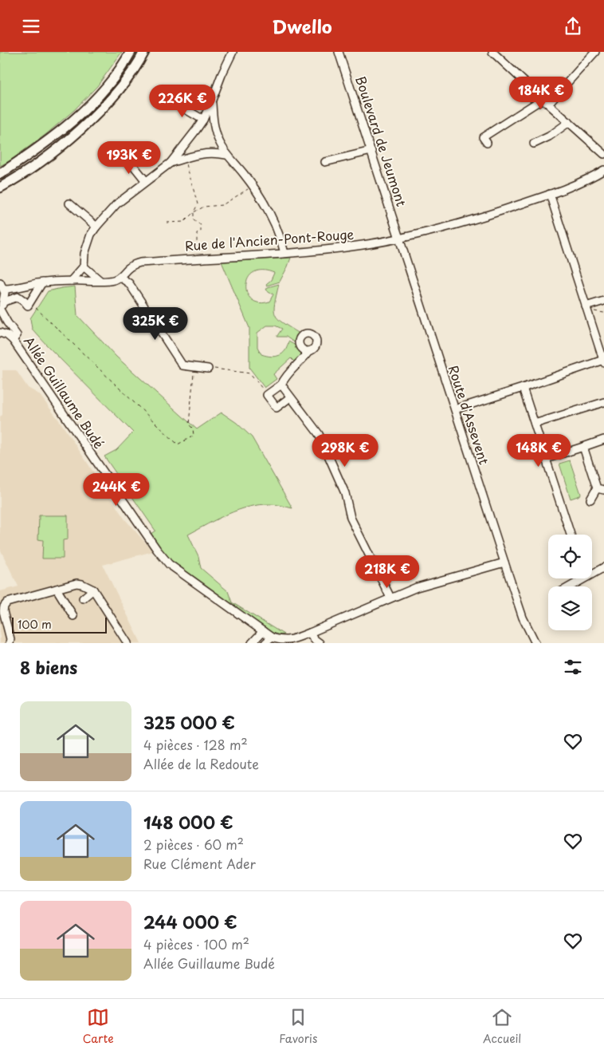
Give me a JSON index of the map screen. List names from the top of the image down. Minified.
{"streets":{"street":["Boulevard de Jeumont","Rue de l'Ancien-Pont-Rouge","Allée Guillaume Budé","Route d'Assevent"]},"crossings":[["Boulevard de Jeumont","Rue de l'Ancien-Pont-Rouge"],["Boulevard de Jeumont","Route d'Assevent"],["Rue de l'Ancien-Pont-Rouge","Route d'Assevent"]],"scale_bar":"100 m","page":{"header":"Dwello","price":["184K €","226K €","193K €","325K €","298K €","148K €","244K €","218K €"],"scale":"100 m","heading":"8 biens","list":[{"name":"325 000 €","note":"4 pièces · 128 m² · Allée de la Redoute"},{"name":"148 000 €","note":"2 pièces · 60 m² · Rue Clément Ader"},{"name":"244 000 €","note":"4 pièces · 100 m² · Allée Guillaume Budé"}],"tabs":["Carte","Favoris","Accueil"]}}
